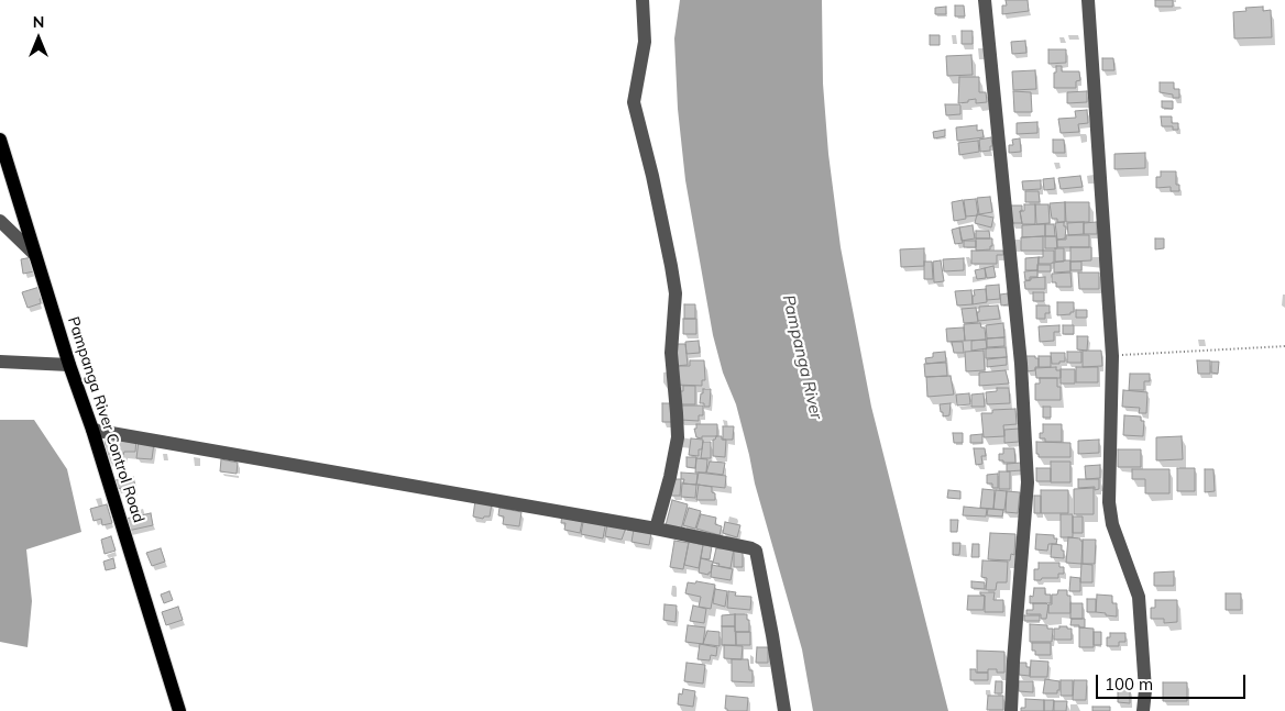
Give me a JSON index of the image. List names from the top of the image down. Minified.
{"streets":{"main road":["Pampanga River Control Road"]},"water":["Pampanga River"],"scale_bar":"100 m","north":"top"}
